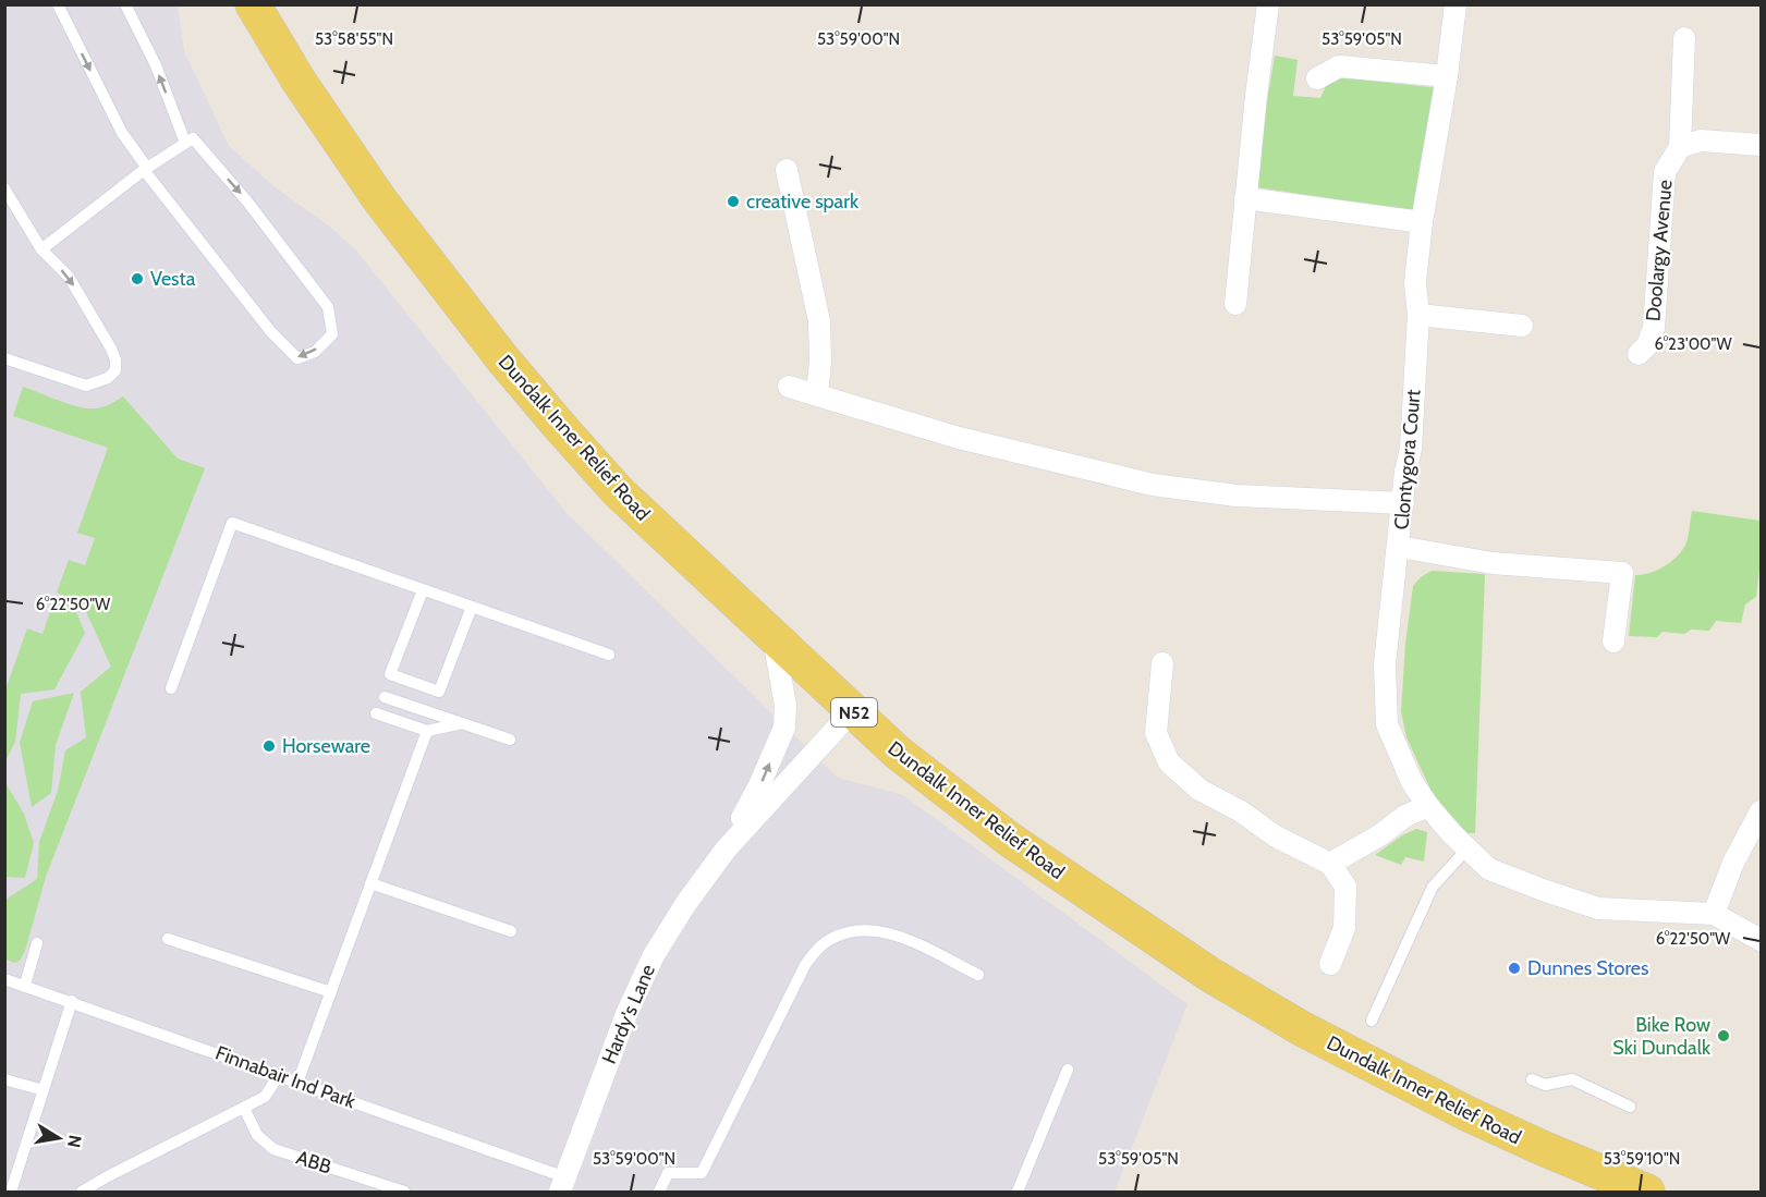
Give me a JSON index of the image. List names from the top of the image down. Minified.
{"streets":{"main road":["Dundalk Inner Relief Road","N52"],"street":["Doolargy Avenue","Clontygora Court","Hardy's Lane"],"lane":["Finnabair Ind Park","ABB"]},"crossings":[["Dundalk Inner Relief Road","Hardy's Lane"],["Hardy's Lane","Finnabair Ind Park"]],"places":["creative spark","Vesta","Horseware","Dunnes Stores","Bike Row Ski Dundalk"],"north":"right","coordinates":["53°58'55\"N","53°59'00\"N","53°59'05\"N","6°23'00\"W","6°22'50\"W","53°59'10\"N"]}
